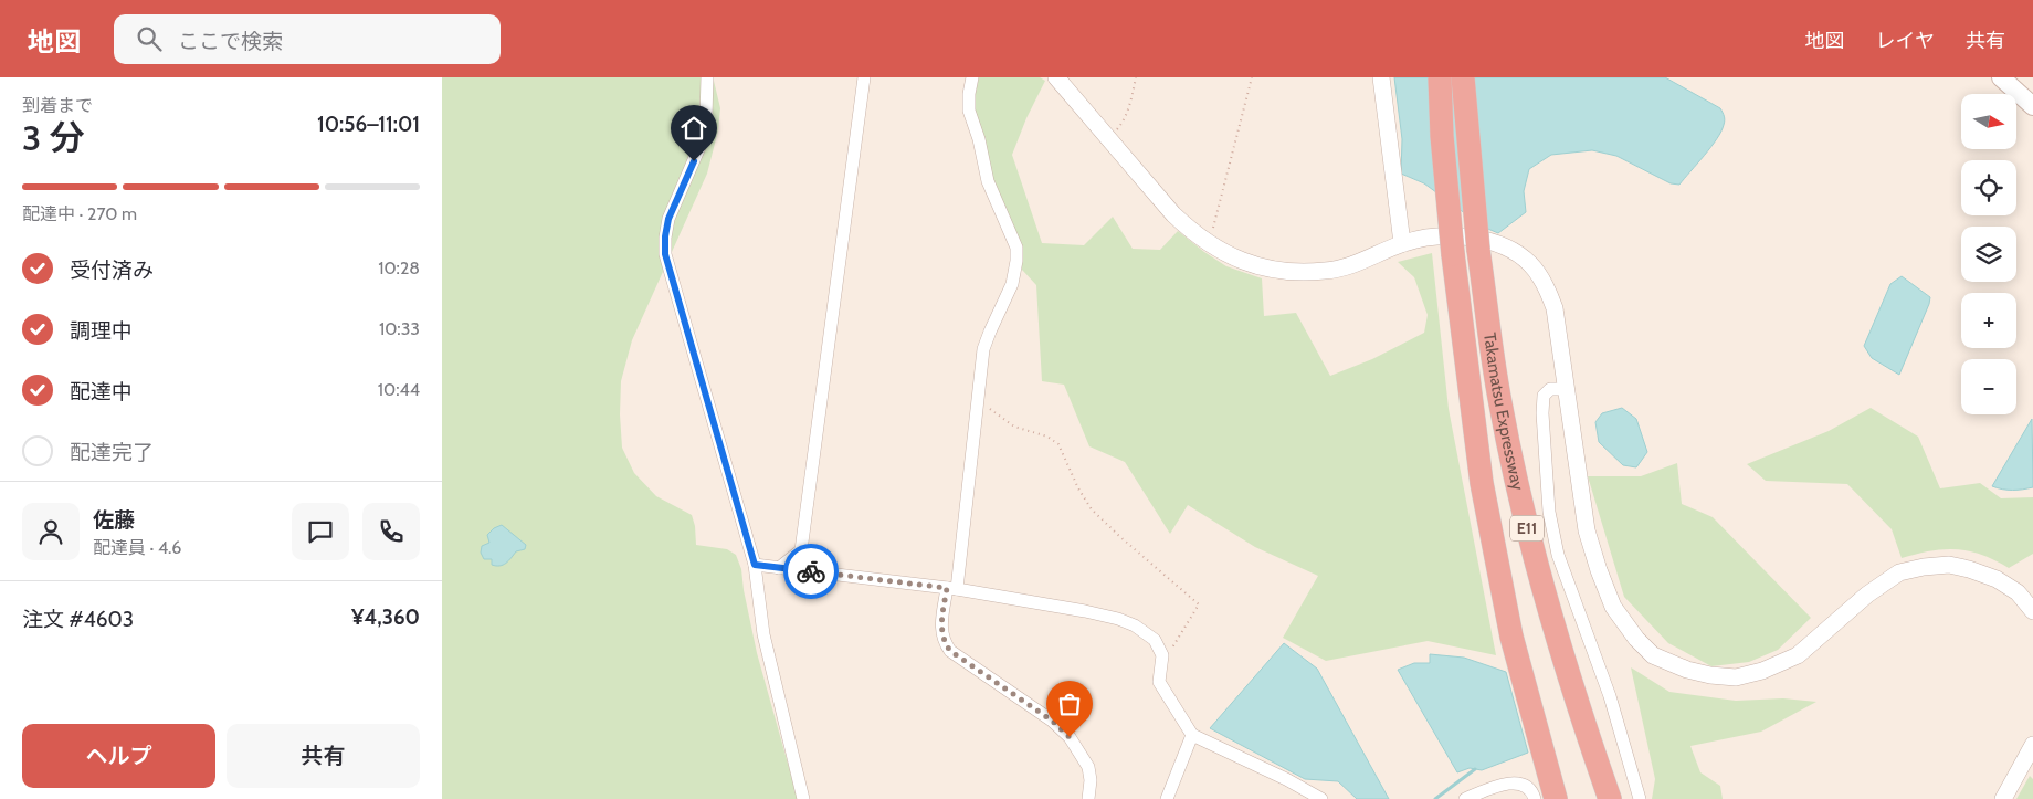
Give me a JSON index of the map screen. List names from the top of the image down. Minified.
{"streets":{"highway":["Takamatsu Expressway","E11"]},"north":"right","page":{"header":"地図","search":"ここで検索","nav":["地図","レイヤ","共有"],"heading":["3 分","到着まで","10:56–11:01"],"panel":["佐藤","配達員 · 4.6","注文 #4603","¥4,360"],"map_buttons":["+","−"],"bar":"配達中 · 270 m","list":[["受付済み","10:28"],["調理中","10:33"],["配達中","10:44"],"配達完了"],"buttons":["ヘルプ","共有"]}}
